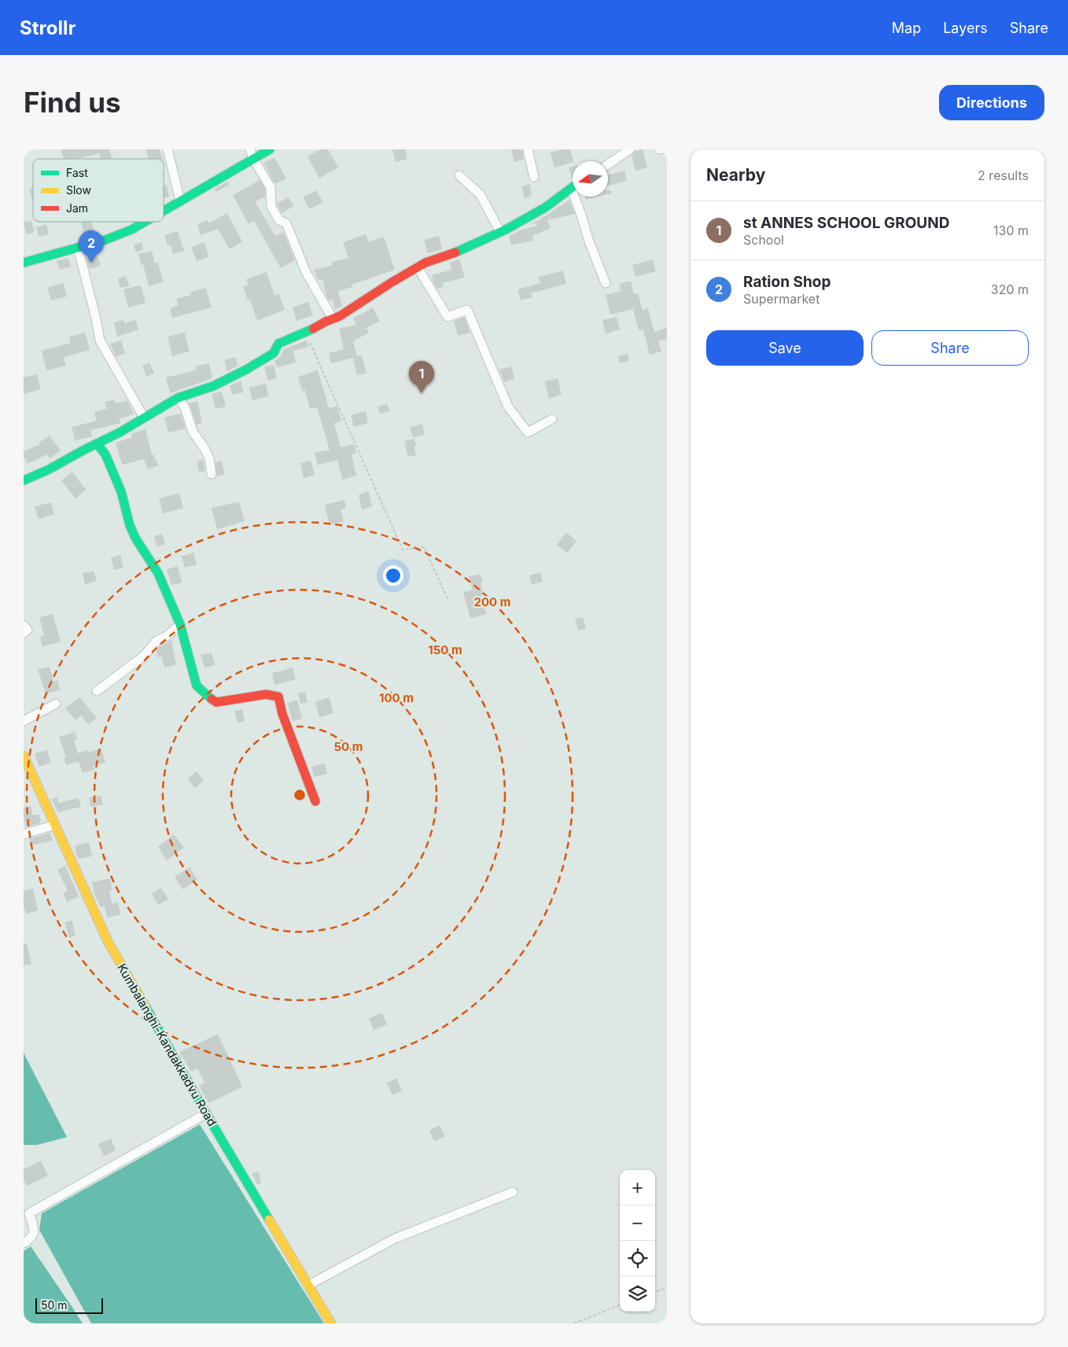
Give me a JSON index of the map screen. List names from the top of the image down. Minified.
{"streets":{"street":["Kumbalanghi-Kandakkadvu Road"]},"legend":["Fast","Slow","Jam"],"scale_bar":"50 m","north":"left","page":{"header":"Strollr","nav":["Map","Layers","Share"],"buttons":["Directions",["Save","Share"]],"title":"Find us","heading":["Nearby","2 results"],"list":[{"mark":"1","name":"st ANNES SCHOOL GROUND","note":"School","value":"130 m"},{"mark":"2","name":"Ration Shop","note":"Supermarket","value":"320 m"}],"pins":["2","1"],"map_buttons":["+","−"],"scale":"50 m"},"rings":["200 m","150 m","100 m","50 m"]}
